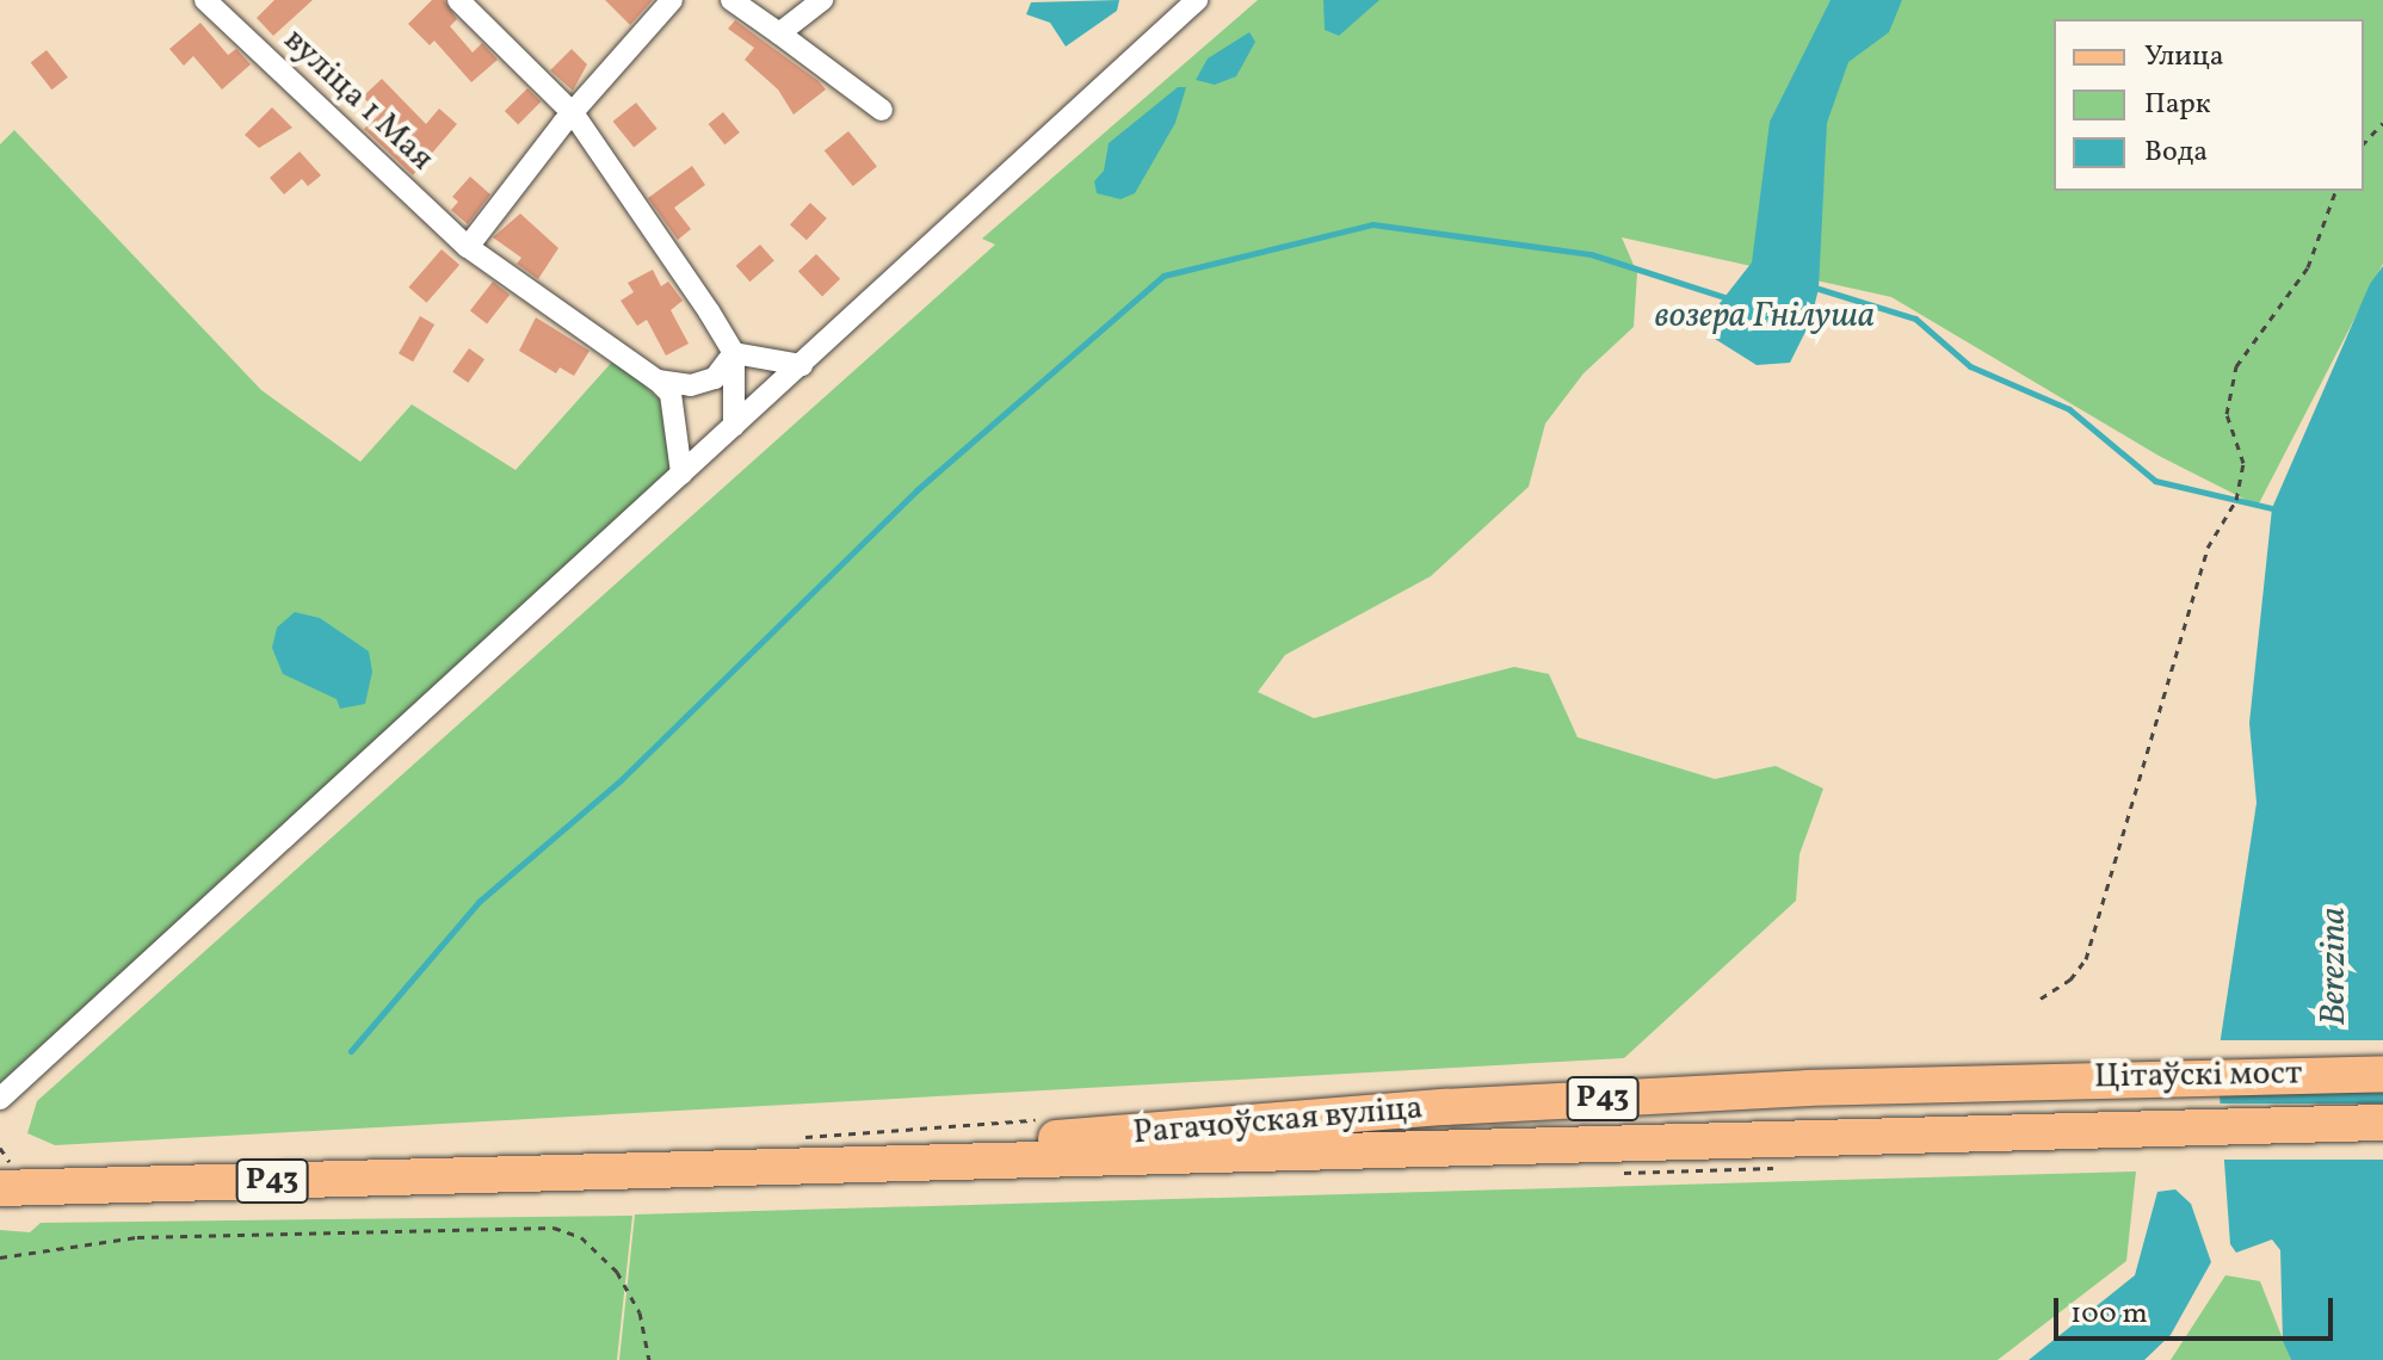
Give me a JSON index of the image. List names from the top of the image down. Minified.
{"streets":{"main road":["Цітаўскі мост","Р43","Рагачоўская вуліца"],"street":["вуліца 1 Мая"]},"crossings":[["Цітаўскі мост","Рагачоўская вуліца"]],"water":["возера Гнілуша","Berezina"],"legend":["Улица","Парк","Вода"],"scale_bar":"100 m"}
